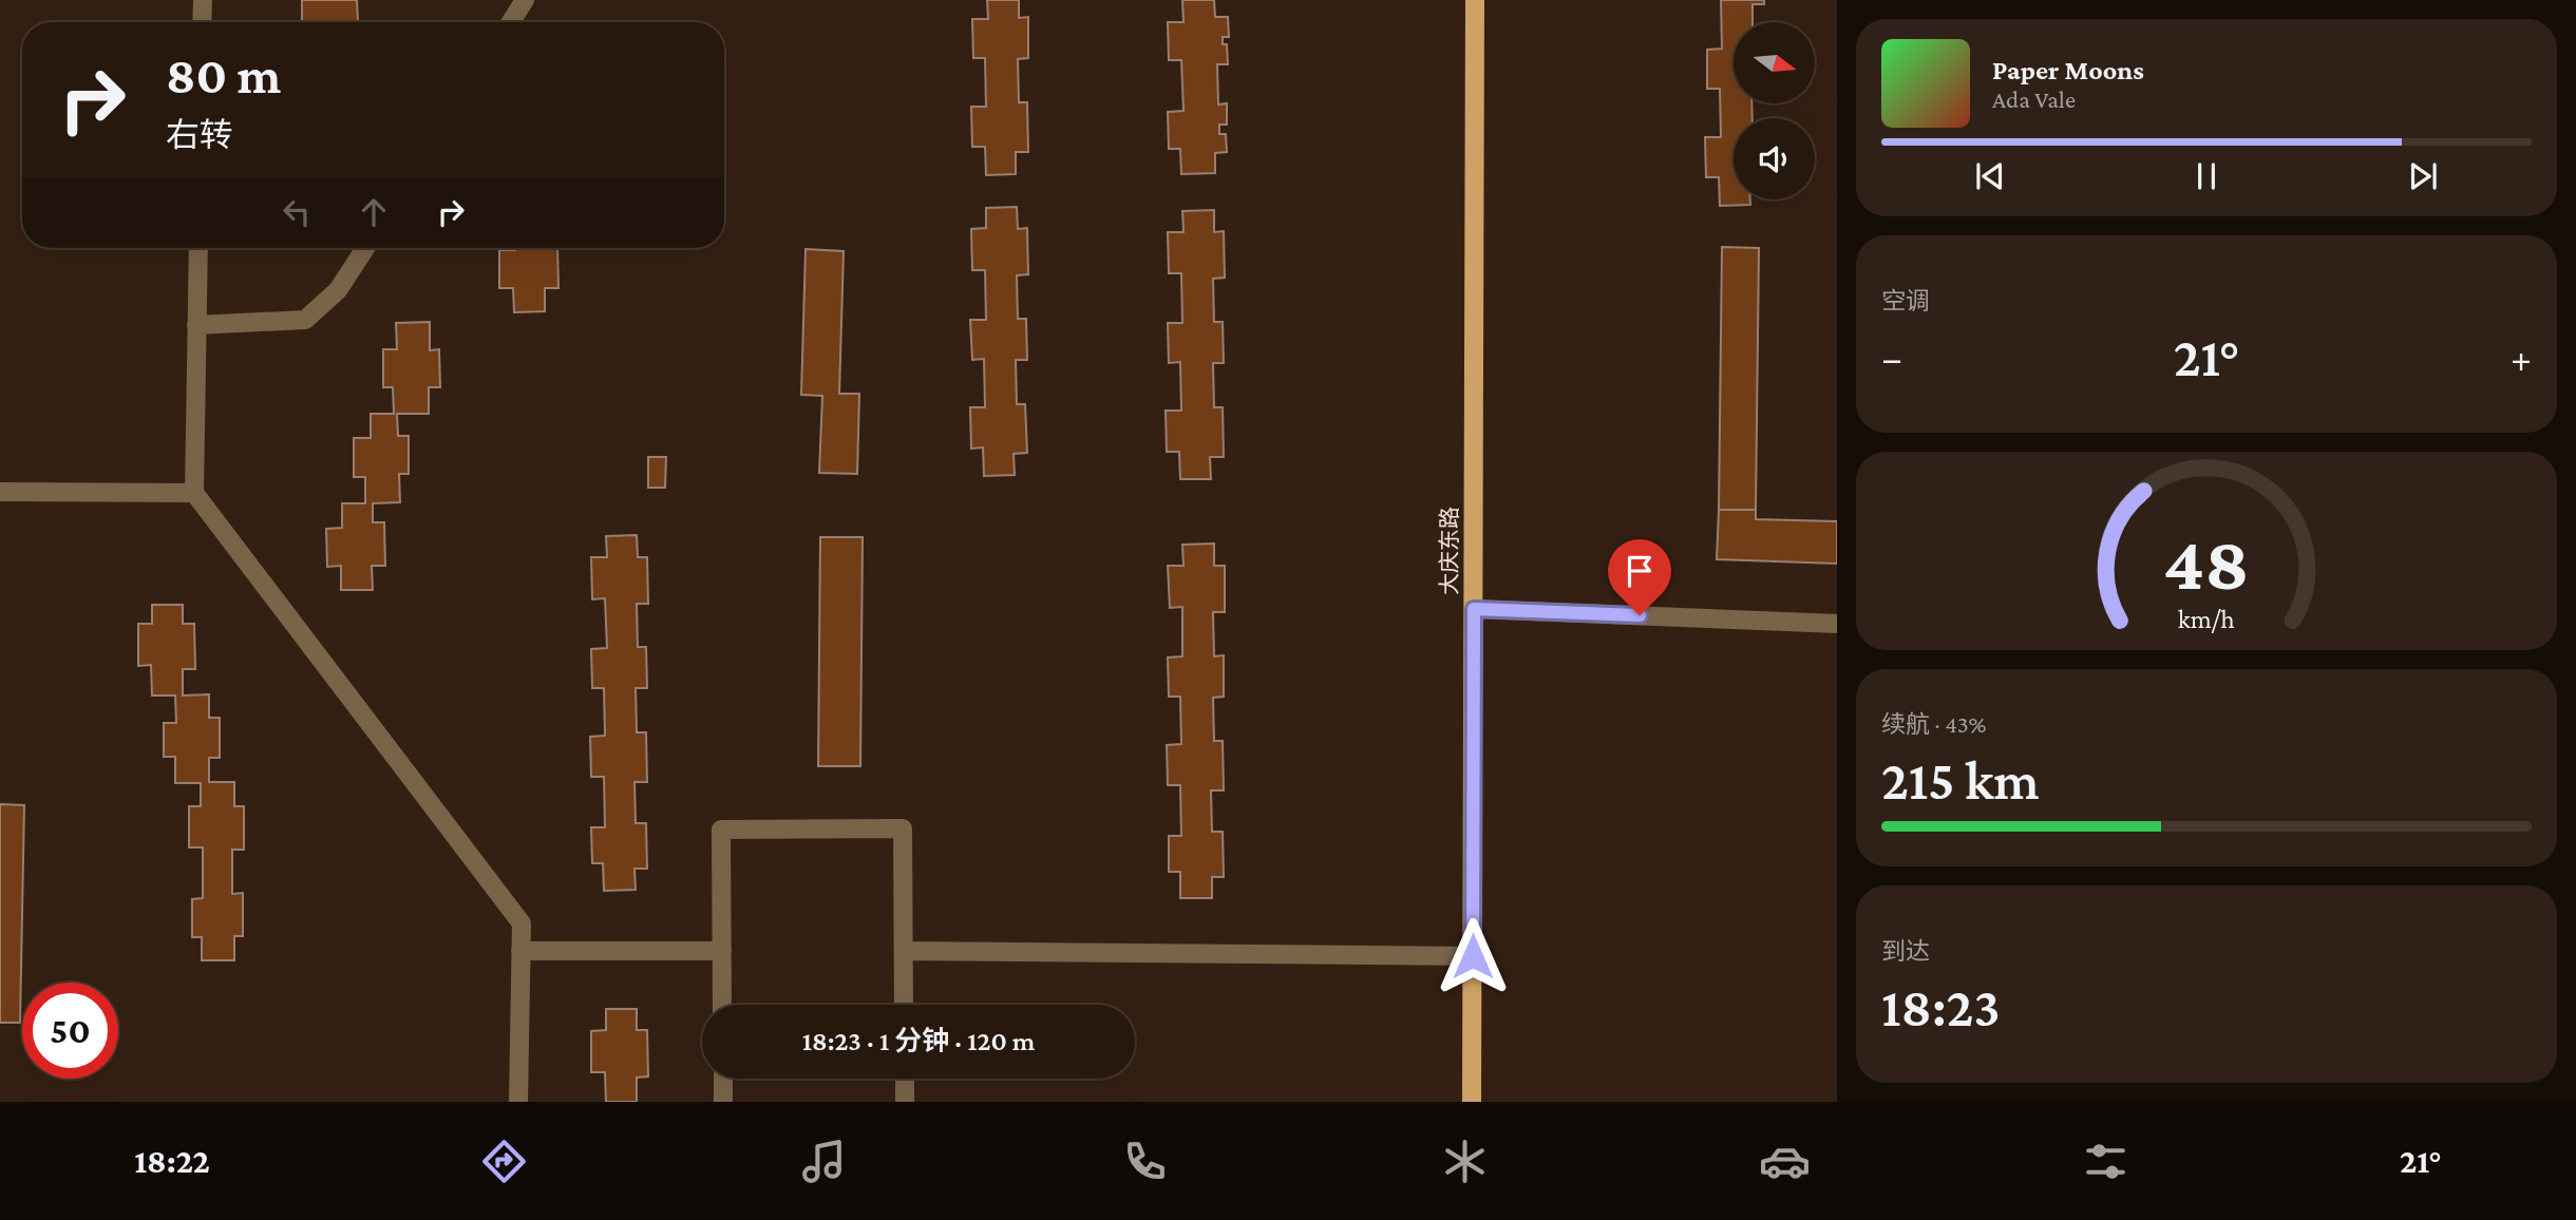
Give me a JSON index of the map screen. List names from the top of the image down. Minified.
{"streets":{"main road":["大庆东路"]},"north":"right","page":{"turn":["80 m","右转"],"song":["Paper Moons","Ada Vale"],"tile":["空调",["续航 · 43%","215 km"],["到达","18:23"]],"heat":["−","21°","+"],"limit":"50","trip":"18:23 · 1 分钟 · 120 m","tabs":["18:22","21°"],"gauge":["48","km/h"]}}
